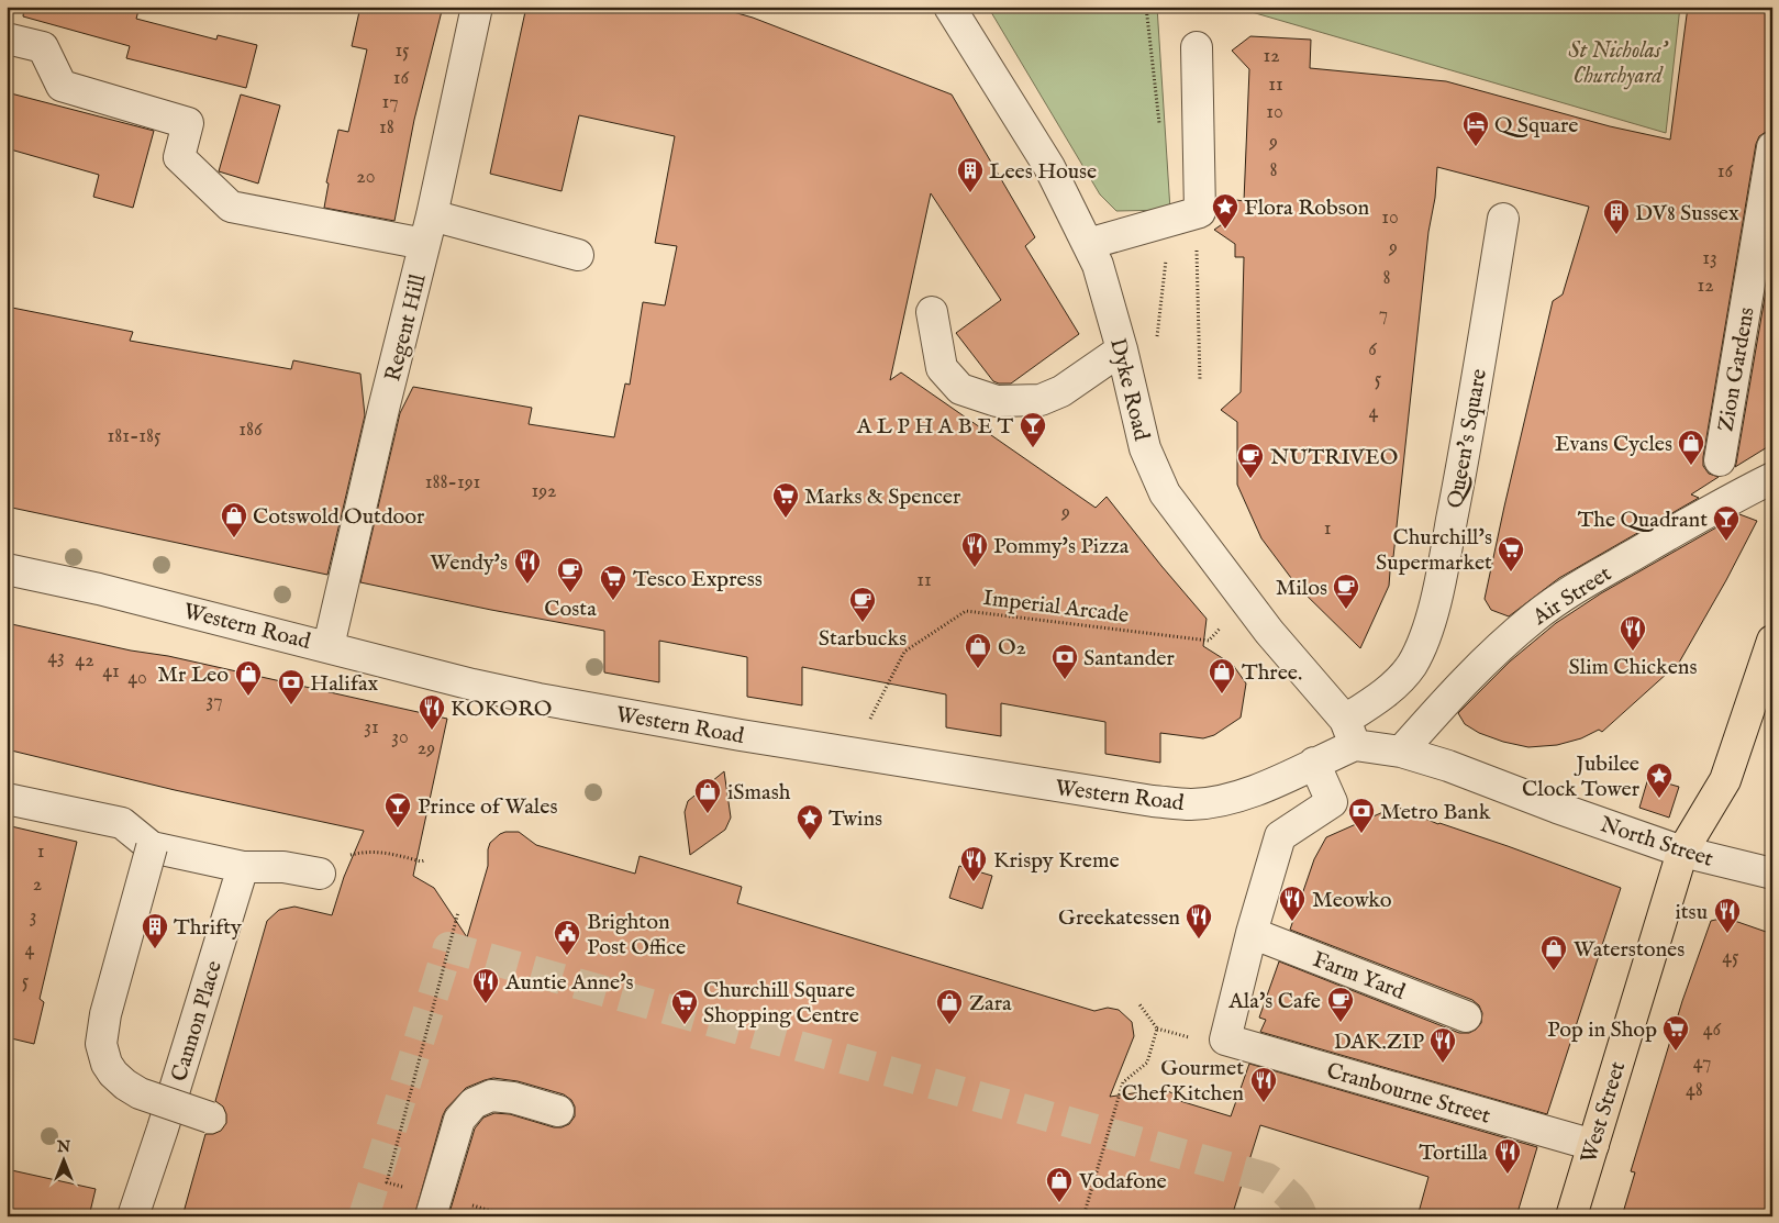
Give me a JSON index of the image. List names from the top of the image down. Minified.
{"streets":{"main road":["West Street"],"street":["Regent Hill","Zion Gardens","Dyke Road","Queen's Square","Air Street","Western Road","North Street","Farm Yard","Cannon Place","Cranbourne Street"],"path":["Imperial Arcade"]},"crossings":[["Regent Hill","Western Road"],["Dyke Road","Queen's Square"],["Dyke Road","Imperial Arcade"],["Dyke Road","Western Road"],["Dyke Road","North Street"],["Queen's Square","Western Road"],["Queen's Square","North Street"],["Air Street","North Street"],["Imperial Arcade","Western Road"],["Western Road","North Street"],["North Street","West Street"],["Farm Yard","Cranbourne Street"],["Cranbourne Street","West Street"]],"parks":["St Nicholas' Churchyard"],"places":{"hotel":["Q Square"],"building":["Lees House","DV8 Sussex","Thrifty"],"place":["Flora Robson","Jubilee Clock Tower","Twins"],"bar":["A L P H A B E T","The Quadrant","Prince of Wales"],"shop":["Evans Cycles","Cotswold Outdoor","O2","Three.","Mr Leo","iSmash","Waterstones","Zara","Vodafone"],"cafe":["NUTRIVEO","Costa","Milos","Starbucks","Ala's Cafe"],"supermarket":["Marks & Spencer","Churchill's Supermarket","Tesco Express","Churchill Square Shopping Centre","Pop in Shop"],"restaurant":["Pommy's Pizza","Wendy's","Slim Chickens","KOKORO","Krispy Kreme","Meowko","itsu","Greekatessen","Auntie Anne's","DAK.ZIP","Gourmet Chef Kitchen","Tortilla"],"bank":["Santander","Halifax","Metro Bank"],"public building":["Brighton Post Office"]},"house_numbers":["15","12","16","11","17","10","18","9","8","16","20","10","9","13","8","12","7","6","5","4","186","181-185","188-191","192","9","1","11","43","42","41","40","37","31","30","29","1","2","3","4","45","5","46","47","48"],"north":"top"}
